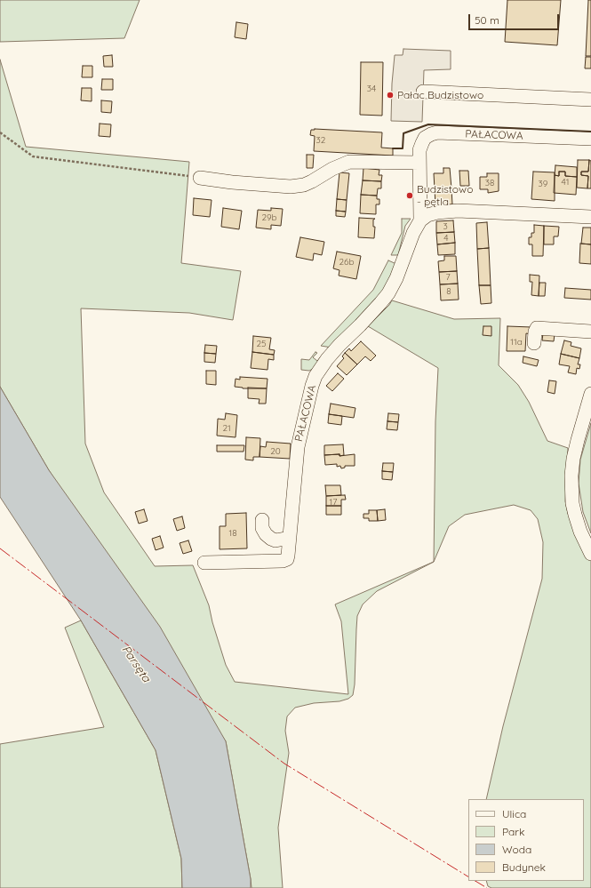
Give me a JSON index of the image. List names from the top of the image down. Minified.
{"streets":{"street":["PAŁACOWA"]},"water":["Parsęta"],"places":["Pałac Budzistowo","Budzistowo - pętla"],"house_numbers":["34","32","41","38","39","29b","3","4","26b","7","8","11a","25","21","20","17","18"],"legend":["Ulica","Park","Woda","Budynek"],"scale_bar":"50 m"}
